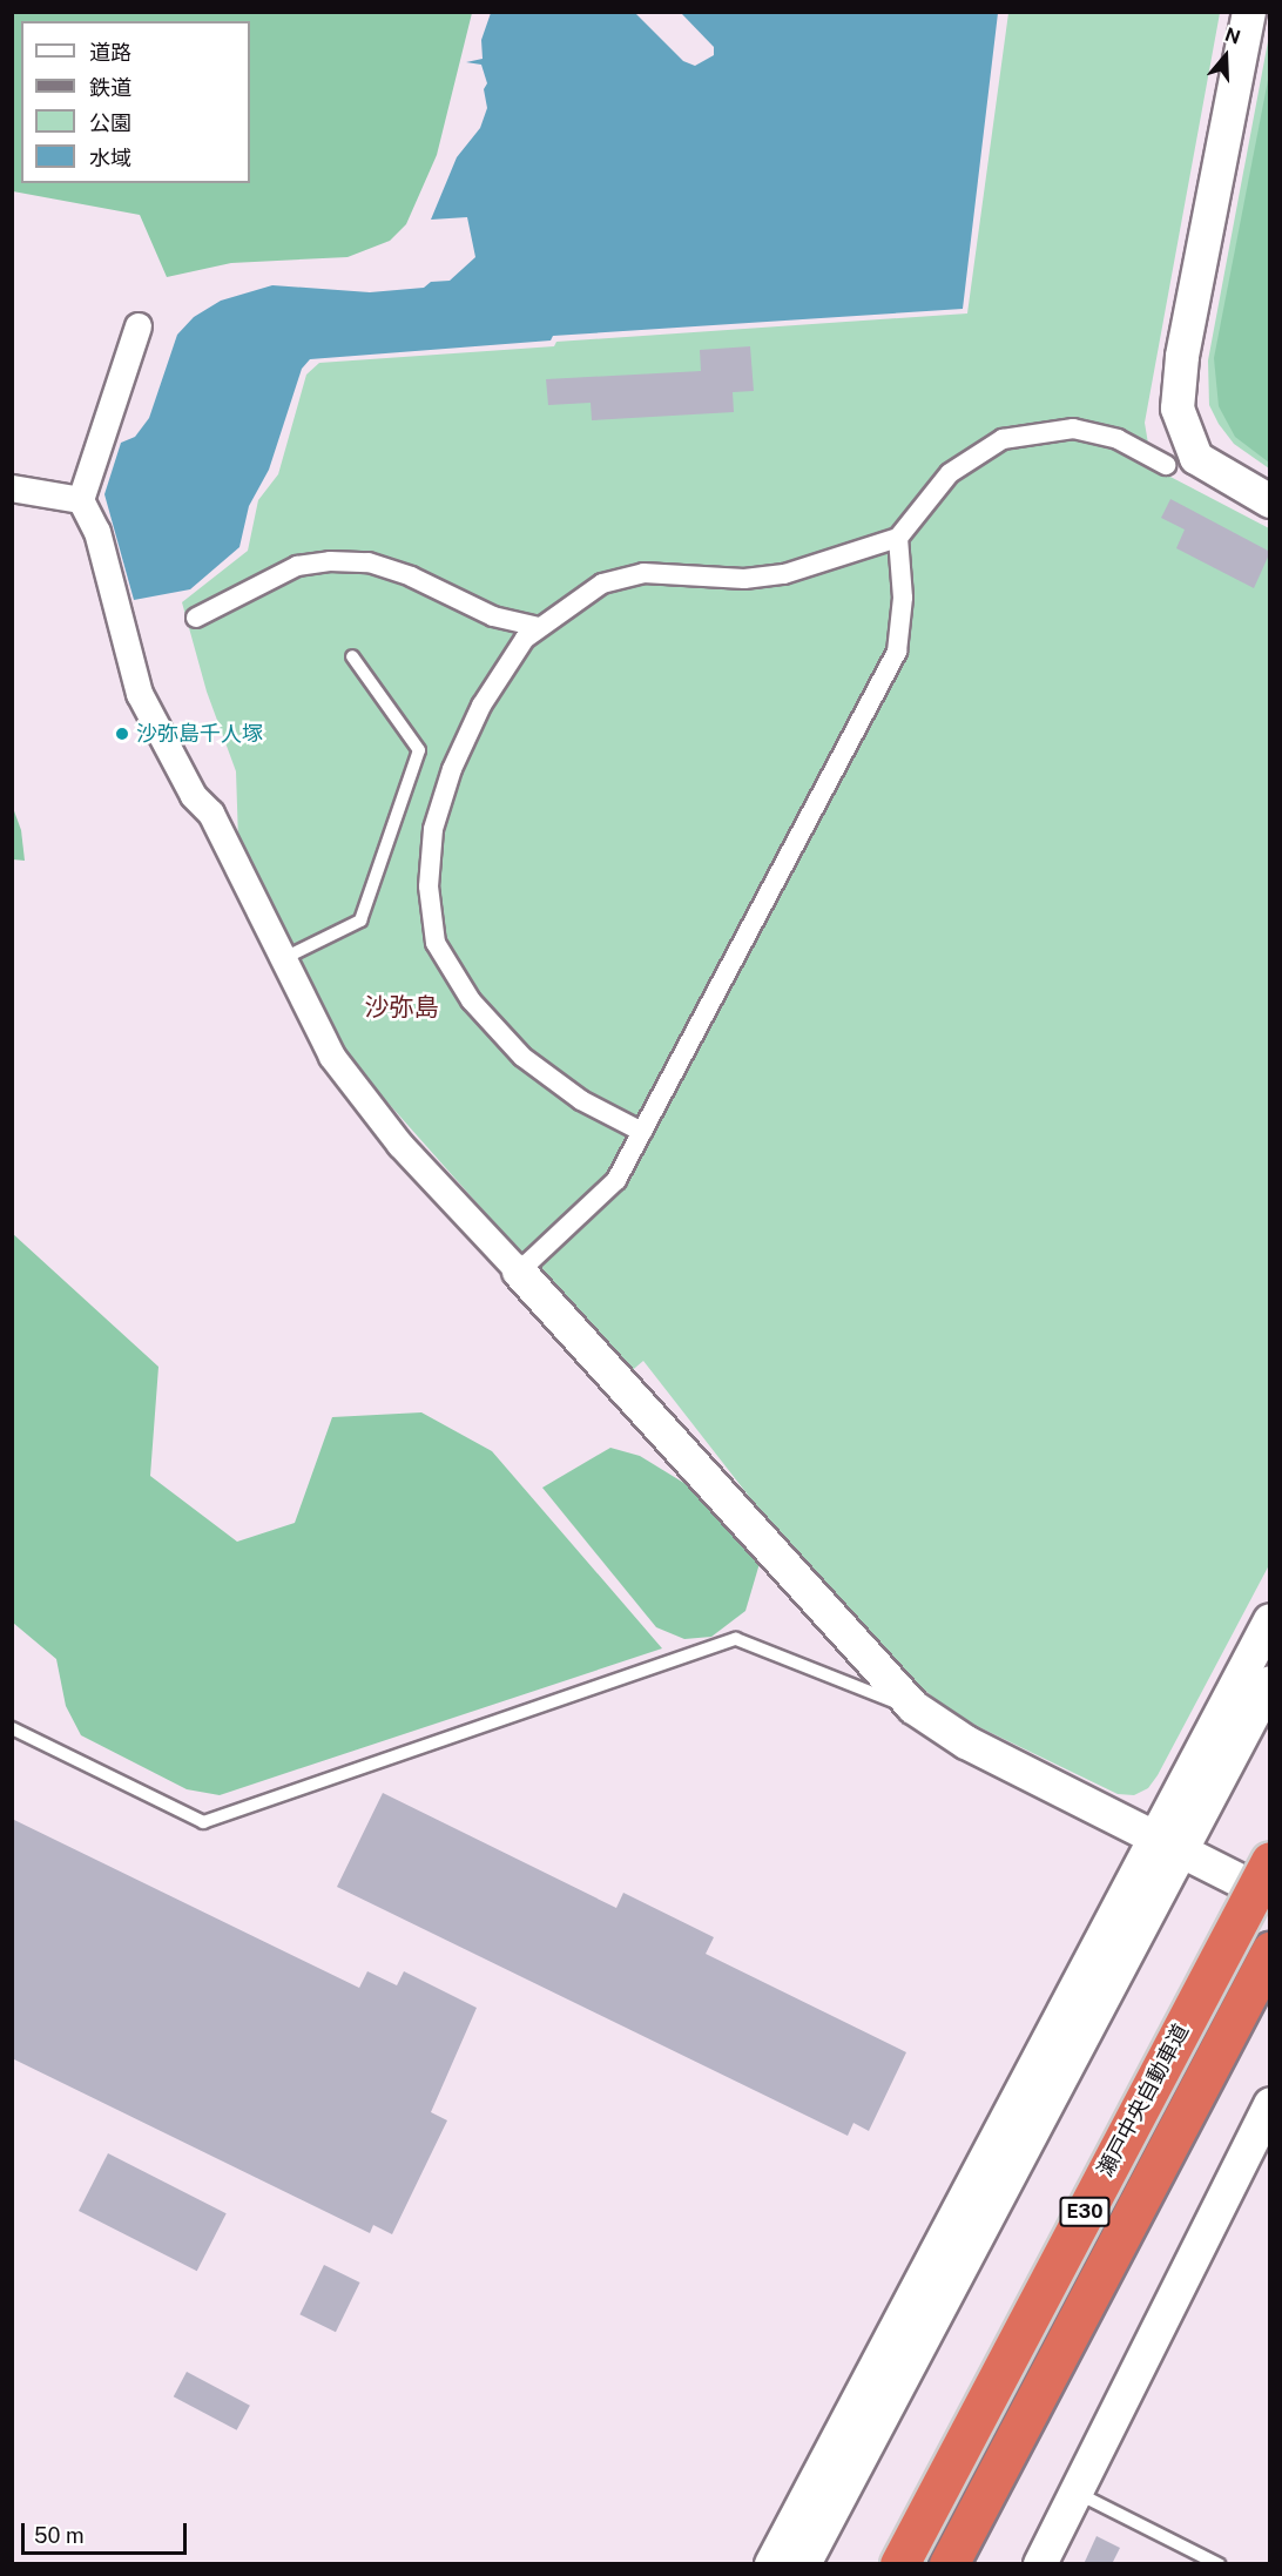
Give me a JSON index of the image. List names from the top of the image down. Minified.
{"streets":{"highway":["瀬戸中央自動車道","E30"]},"districts":["沙弥島"],"places":["沙弥島千人塚"],"legend":["道路","鉄道","公園","水域"],"scale_bar":"50 m","north":"top"}
